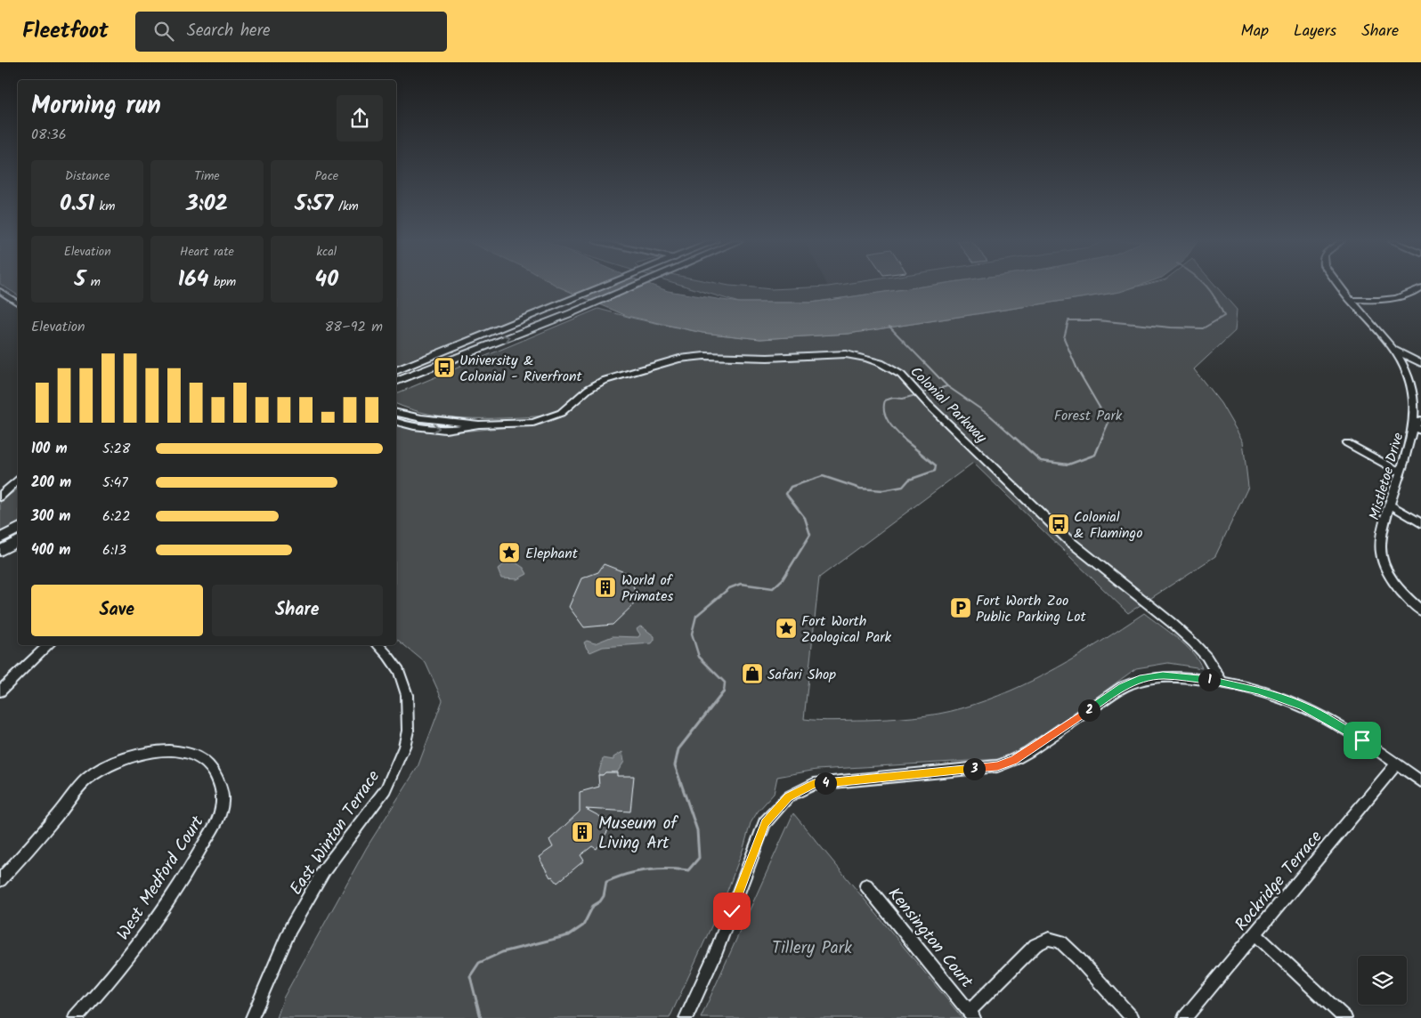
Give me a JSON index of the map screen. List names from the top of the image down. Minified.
{"streets":{"street":["Colonial Parkway","Mistletoe Drive","East Winton Terrace","West Medford Court","Rockridge Terrace","Kensington Court"]},"parks":["Forest Park","Tillery Park"],"places":{"bus stop":["University & Colonial - Riverfront","Colonial & Flamingo"],"place":["Elephant","Fort Worth Zoological Park"],"building":["World of Primates","Museum of Living Art"],"parking":["Fort Worth Zoo Public Parking Lot"],"shop":["Safari Shop"]},"page":{"header":"Fleetfoot","search":"Search here","nav":["Map","Layers","Share"],"heading":["Morning run","08:36"],"stats":[["Distance","0.51 km"],["Time","3:02"],["Pace","5:57 /km"],["Elevation","5 m"],["Heart rate","164 bpm"],["kcal","40"]],"chart":["Elevation","88–92 m"],"list":[{"name":"100 m","note":"5:28"},{"name":"200 m","note":"5:47"},{"name":"300 m","note":"6:22"},{"name":"400 m","note":"6:13"}],"buttons":["Save","Share"],"pins":["1","2","3","4"]}}
